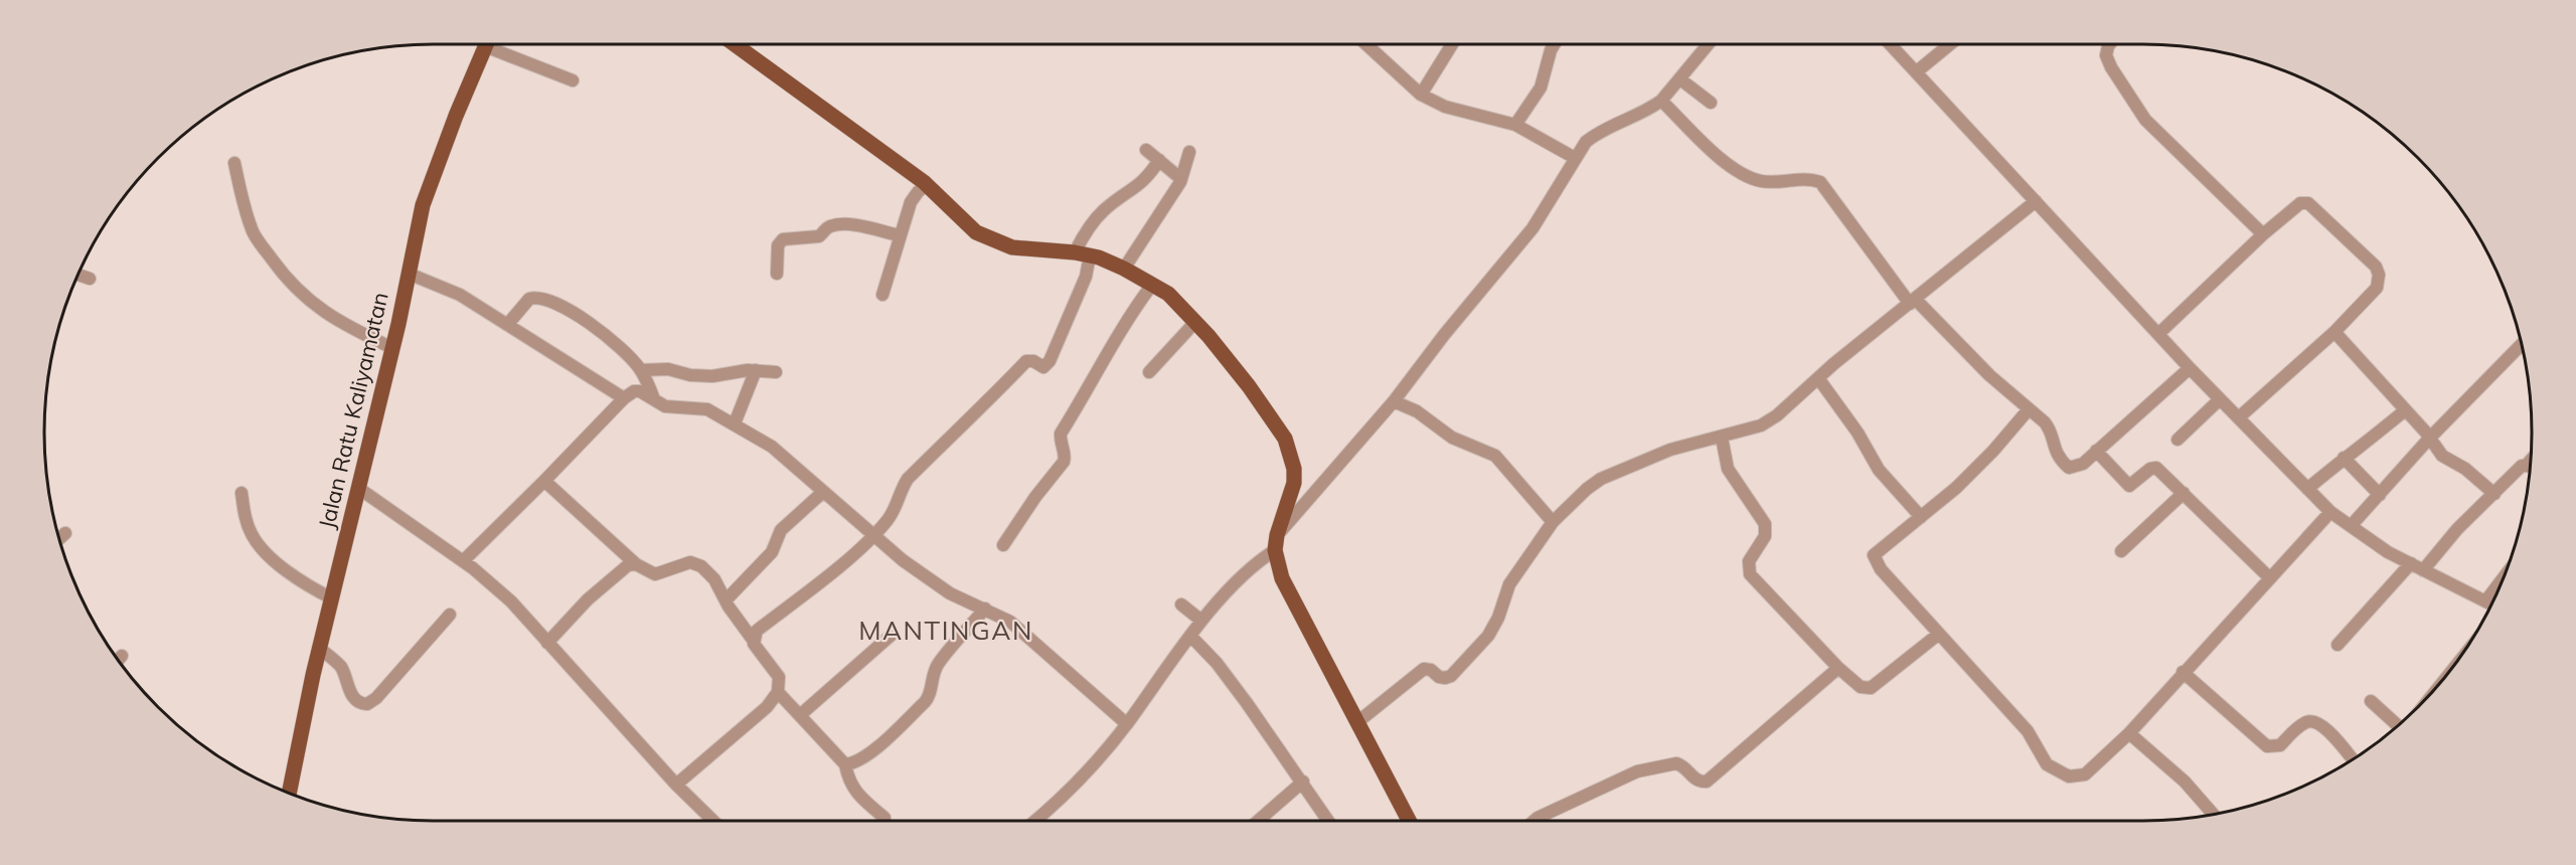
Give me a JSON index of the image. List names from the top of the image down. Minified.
{"streets":{"main road":["Jalan Ratu Kaliyamatan"]},"districts":["MANTINGAN"]}
